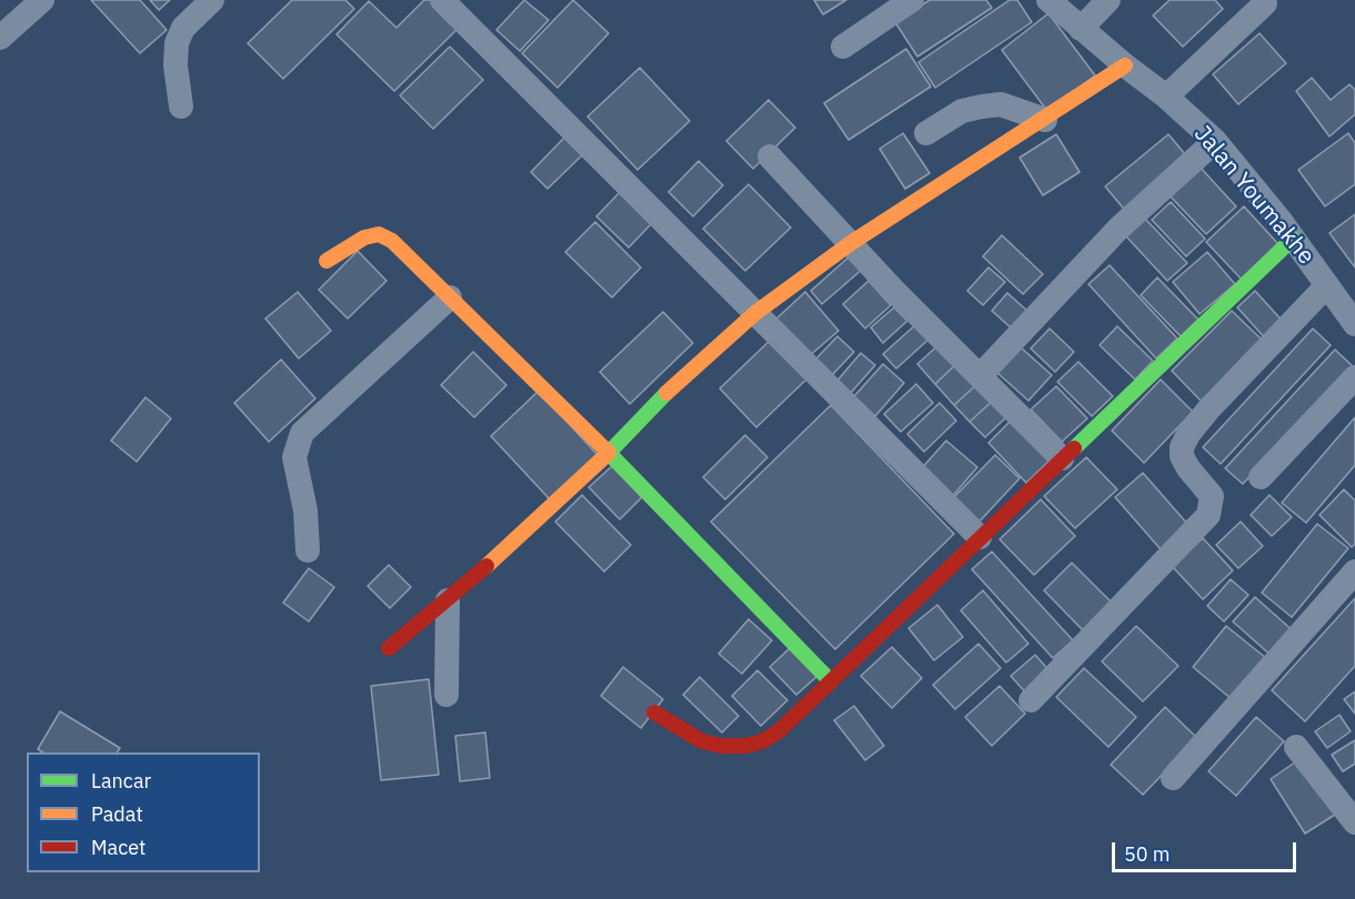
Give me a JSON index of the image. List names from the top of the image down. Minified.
{"streets":{"street":["Jalan Youmakhe"]},"legend":["Lancar","Padat","Macet"],"scale_bar":"50 m"}
